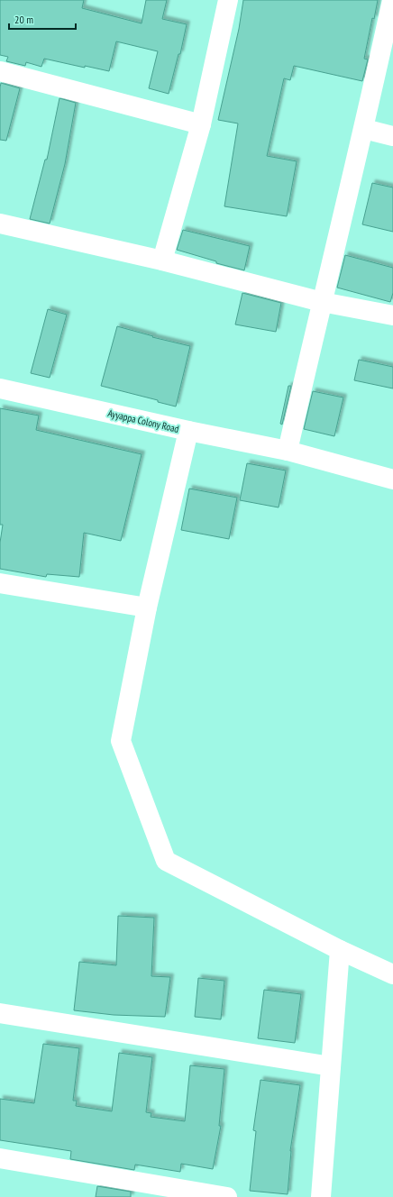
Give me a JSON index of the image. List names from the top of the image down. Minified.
{"streets":{"street":["Ayyappa Colony Road"]},"scale_bar":"20 m"}
